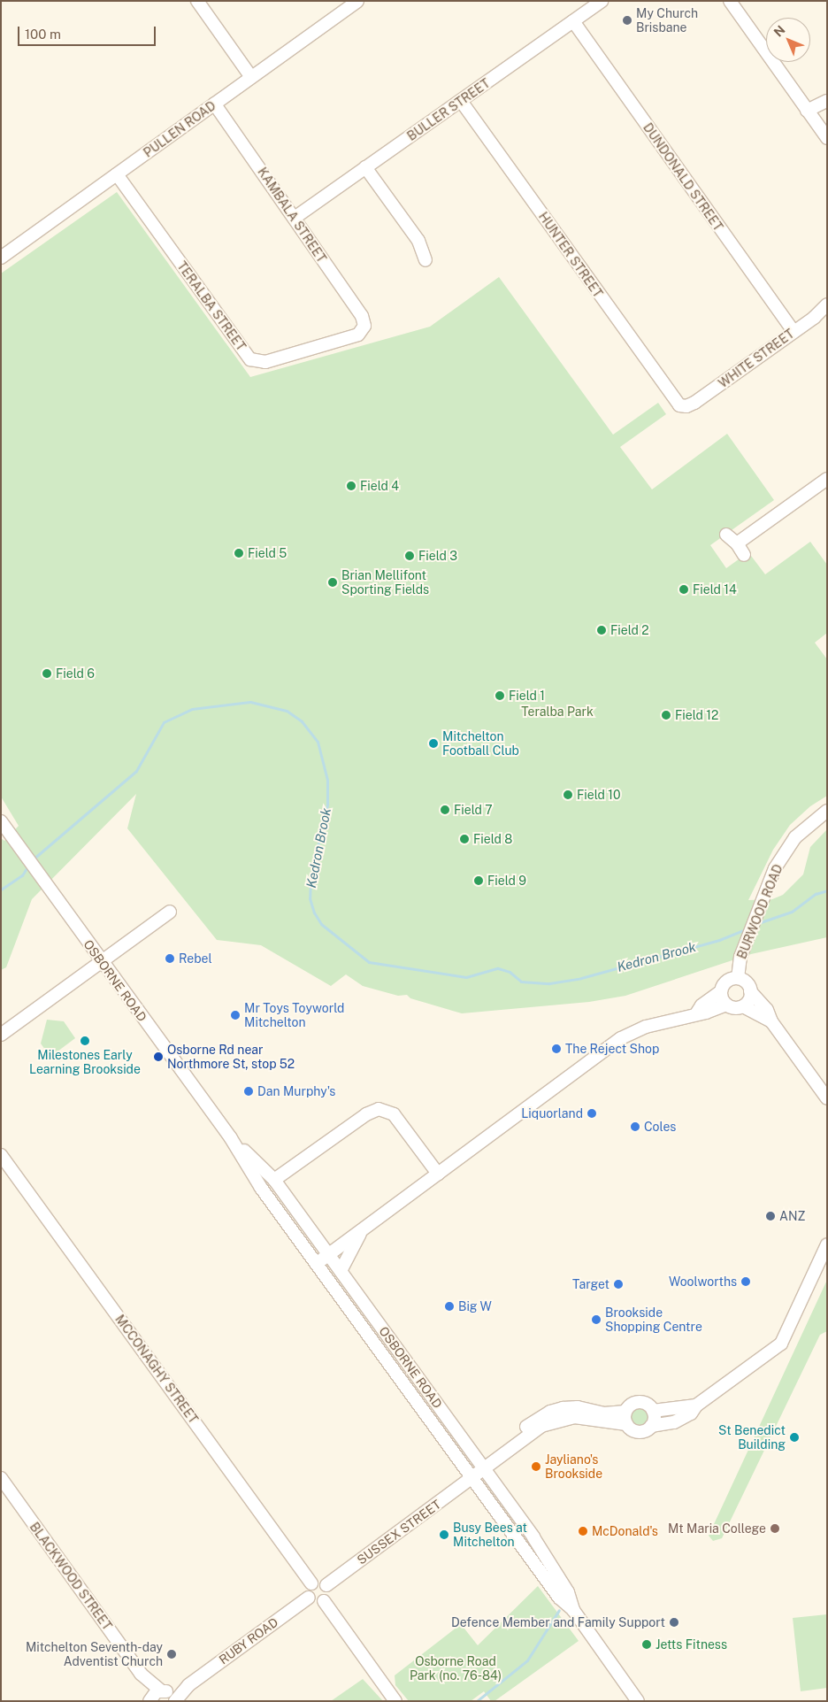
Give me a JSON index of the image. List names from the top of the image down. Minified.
{"streets":{"street":["BULLER STREET","PULLEN ROAD","DUNDONALD STREET","KAMBALA STREET","HUNTER STREET","TERALBA STREET","WHITE STREET","BURWOOD ROAD","OSBORNE ROAD","MCCONAGHY STREET","SUSSEX STREET","BLACKWOOD STREET","RUBY ROAD"]},"crossings":[["BULLER STREET","DUNDONALD STREET"],["BULLER STREET","KAMBALA STREET"],["BULLER STREET","HUNTER STREET"],["PULLEN ROAD","KAMBALA STREET"],["PULLEN ROAD","TERALBA STREET"],["DUNDONALD STREET","WHITE STREET"],["KAMBALA STREET","TERALBA STREET"],["HUNTER STREET","WHITE STREET"],["OSBORNE ROAD","SUSSEX STREET"],["MCCONAGHY STREET","SUSSEX STREET"],["MCCONAGHY STREET","RUBY ROAD"],["SUSSEX STREET","RUBY ROAD"],["BLACKWOOD STREET","RUBY ROAD"]],"water":["Kedron Brook"],"parks":["Teralba Park","Osborne Road Park (no. 76-84)"],"places":["My Church Brisbane","Field 4","Field 5","Field 3","Brian Mellifont Sporting Fields","Field 14","Field 2","Field 6","Field 1","Field 12","Mitchelton Football Club","Field 10","Field 7","Field 8","Field 9","Rebel","Mr Toys Toyworld Mitchelton","Milestones Early Learning Brookside","The Reject Shop","Osborne Rd near Northmore St, stop 52","Dan Murphy's","Liquorland","Coles","ANZ","Woolworths","Target","Big W","Brookside Shopping Centre","St Benedict Building","Jayliano's Brookside","Mt Maria College","McDonald's","Busy Bees at Mitchelton","Defence Member and Family Support","Jetts Fitness","Mitchelton Seventh-day Adventist Church"],"scale_bar":"100 m","north":"top left"}
